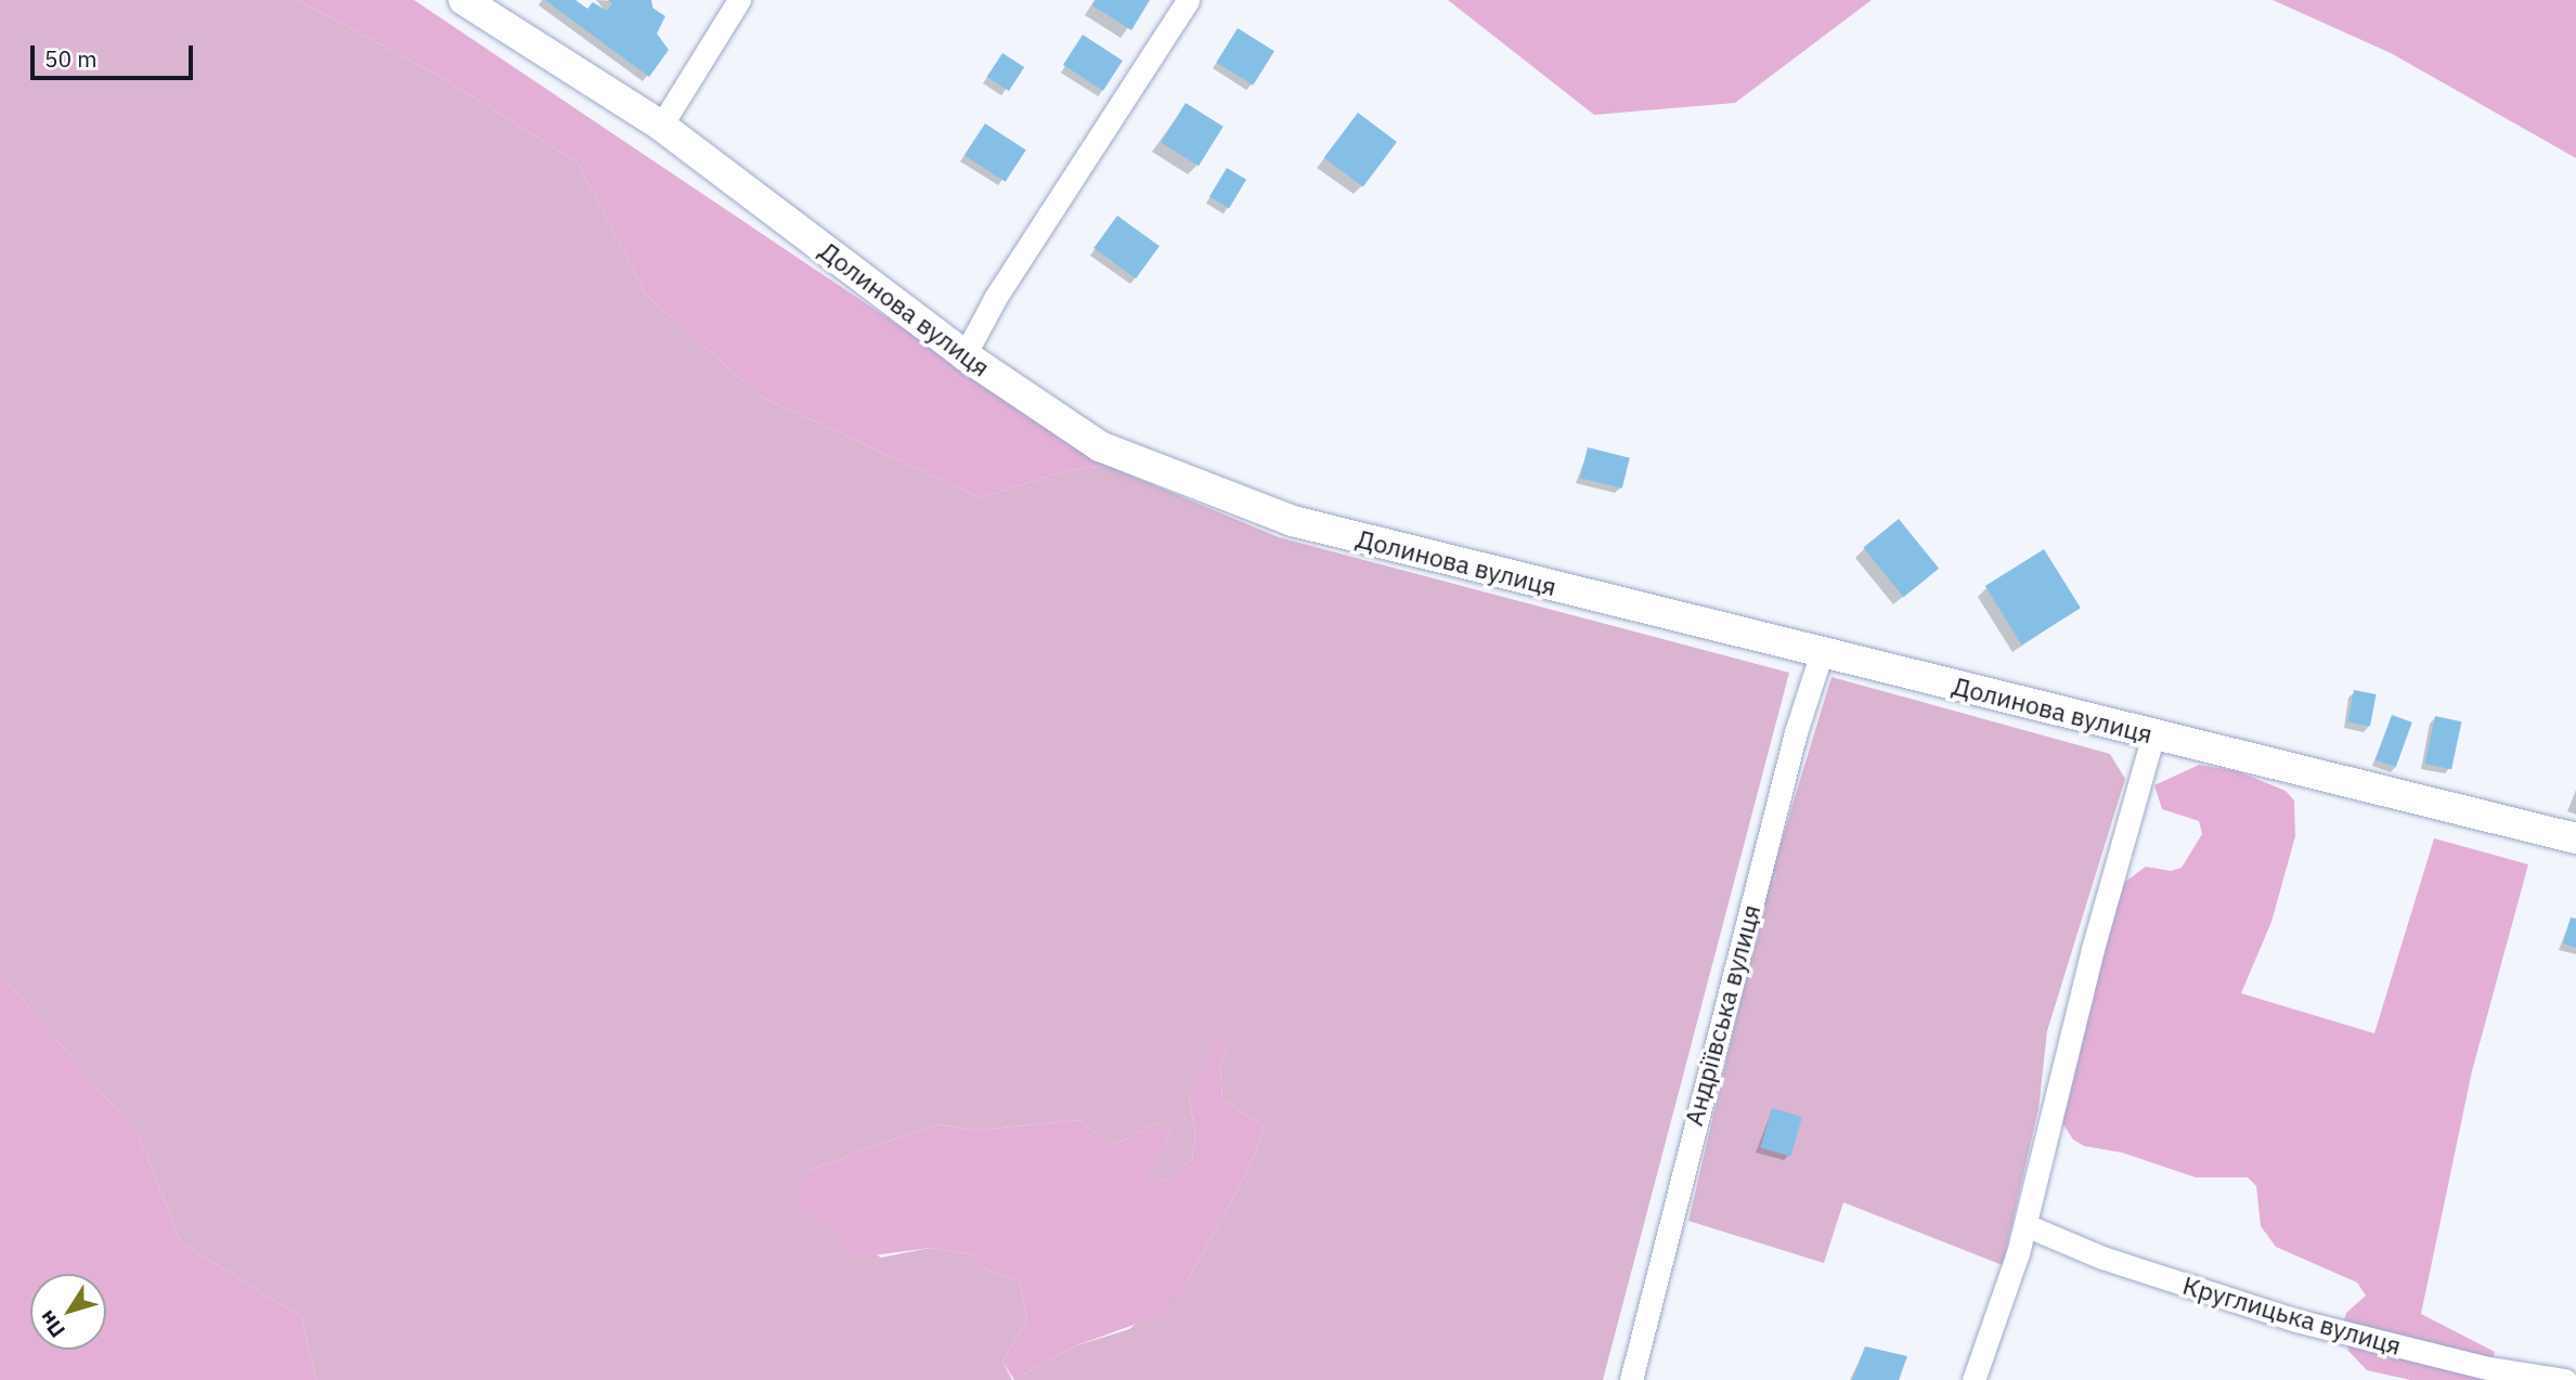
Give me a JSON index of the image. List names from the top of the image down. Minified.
{"streets":{"street":["Долинова вулиця","Андріївська вулиця","Круглицька вулиця"]},"crossings":[["Долинова вулиця","Андріївська вулиця"]],"scale_bar":"50 m","north":"bottom left"}
